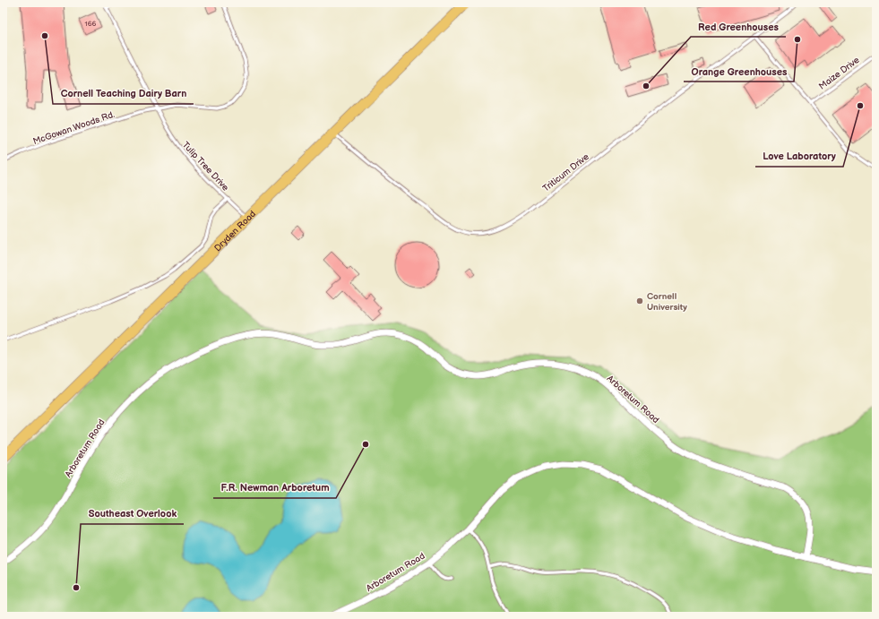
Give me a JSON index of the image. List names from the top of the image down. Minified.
{"streets":{"main road":["Dryden Road"],"street":["Arboretum Road"],"lane":["Maize Drive","McGowan Woods Rd.","Tulip Tree Drive","Triticum Drive"]},"crossings":[["McGowan Woods Rd.","Tulip Tree Drive"],["Tulip Tree Drive","Dryden Road"],["Triticum Drive","Dryden Road"]],"places":["Cornell Teaching Dairy Barn","Orange Greenhouses","Red Greenhouses","Love Laboratory","Cornell University","F.R. Newman Arboretum","Southeast Overlook"],"house_numbers":["166"]}
